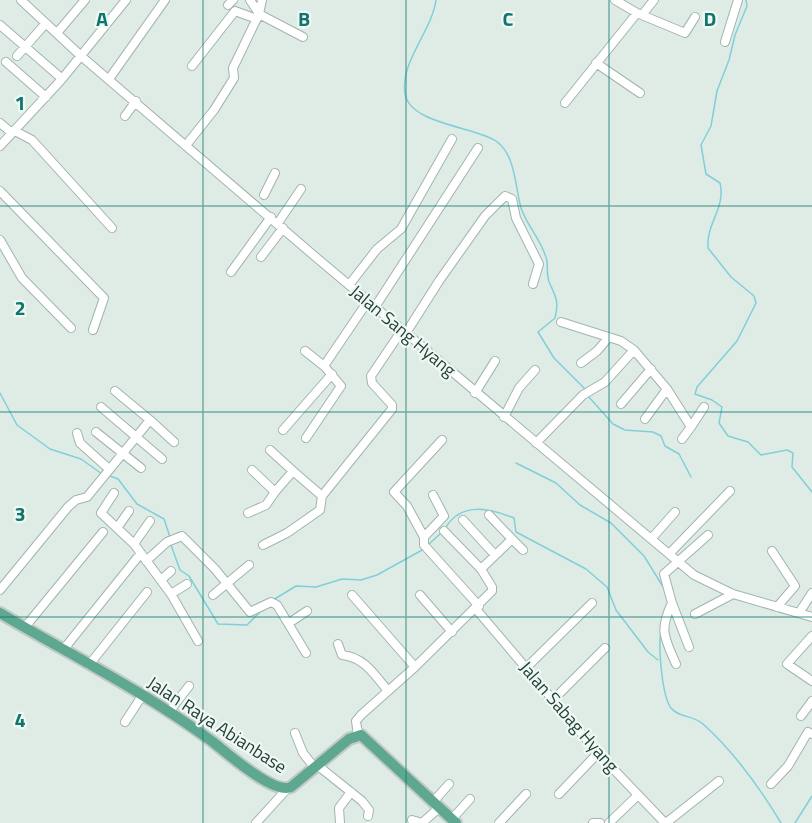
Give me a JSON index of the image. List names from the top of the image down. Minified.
{"streets":{"main road":["Jalan Raya Abianbase"],"street":["Jalan Sang Hyang","Jalan Sabag Hyang"]},"grid":{"columns":["A","B","C","D"],"rows":["1","2","3","4"]}}
